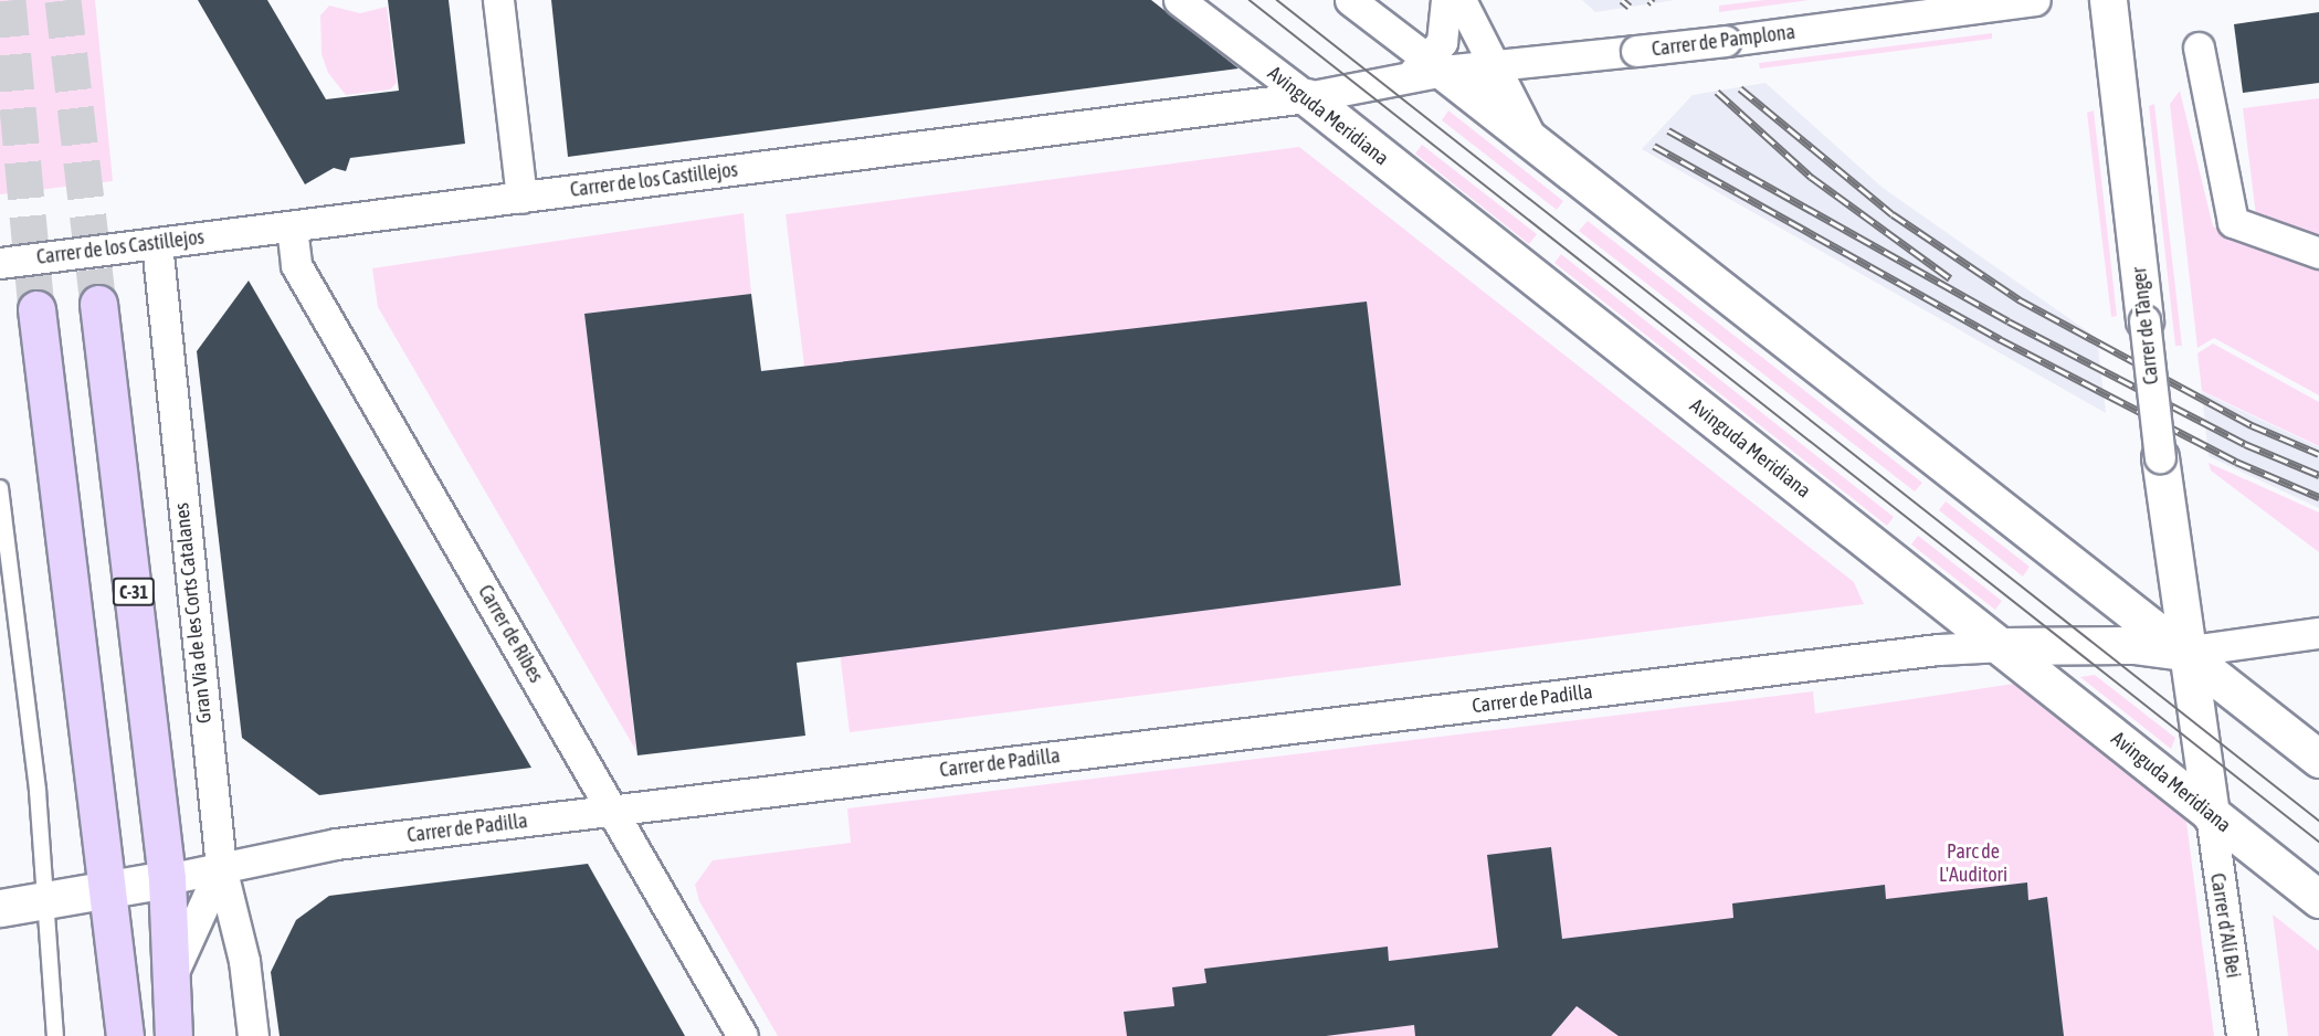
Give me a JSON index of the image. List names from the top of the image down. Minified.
{"streets":{"main road":["C-31"],"street":["Carrer de Pamplona","Avinguda Meridiana","Carrer de los Castillejos","Carrer de Tànger","Gran Via de les Corts Catalanes","Carrer de Ribes","Carrer de Padilla","Carrer d'Alí Bei"]},"crossings":[["Carrer de Pamplona","Avinguda Meridiana"],["Carrer de Pamplona","Carrer de los Castillejos"],["Avinguda Meridiana","Carrer de los Castillejos"],["Avinguda Meridiana","Carrer de Tànger"],["Avinguda Meridiana","Carrer de Padilla"],["Avinguda Meridiana","Carrer d'Alí Bei"],["Carrer de los Castillejos","Gran Via de les Corts Catalanes"],["Carrer de los Castillejos","Carrer de Ribes"],["Carrer de Tànger","Carrer d'Alí Bei"],["C-31","Carrer de Padilla"],["Gran Via de les Corts Catalanes","Carrer de Padilla"],["Carrer de Ribes","Carrer de Padilla"]],"parks":["Parc de L'Auditori"]}
